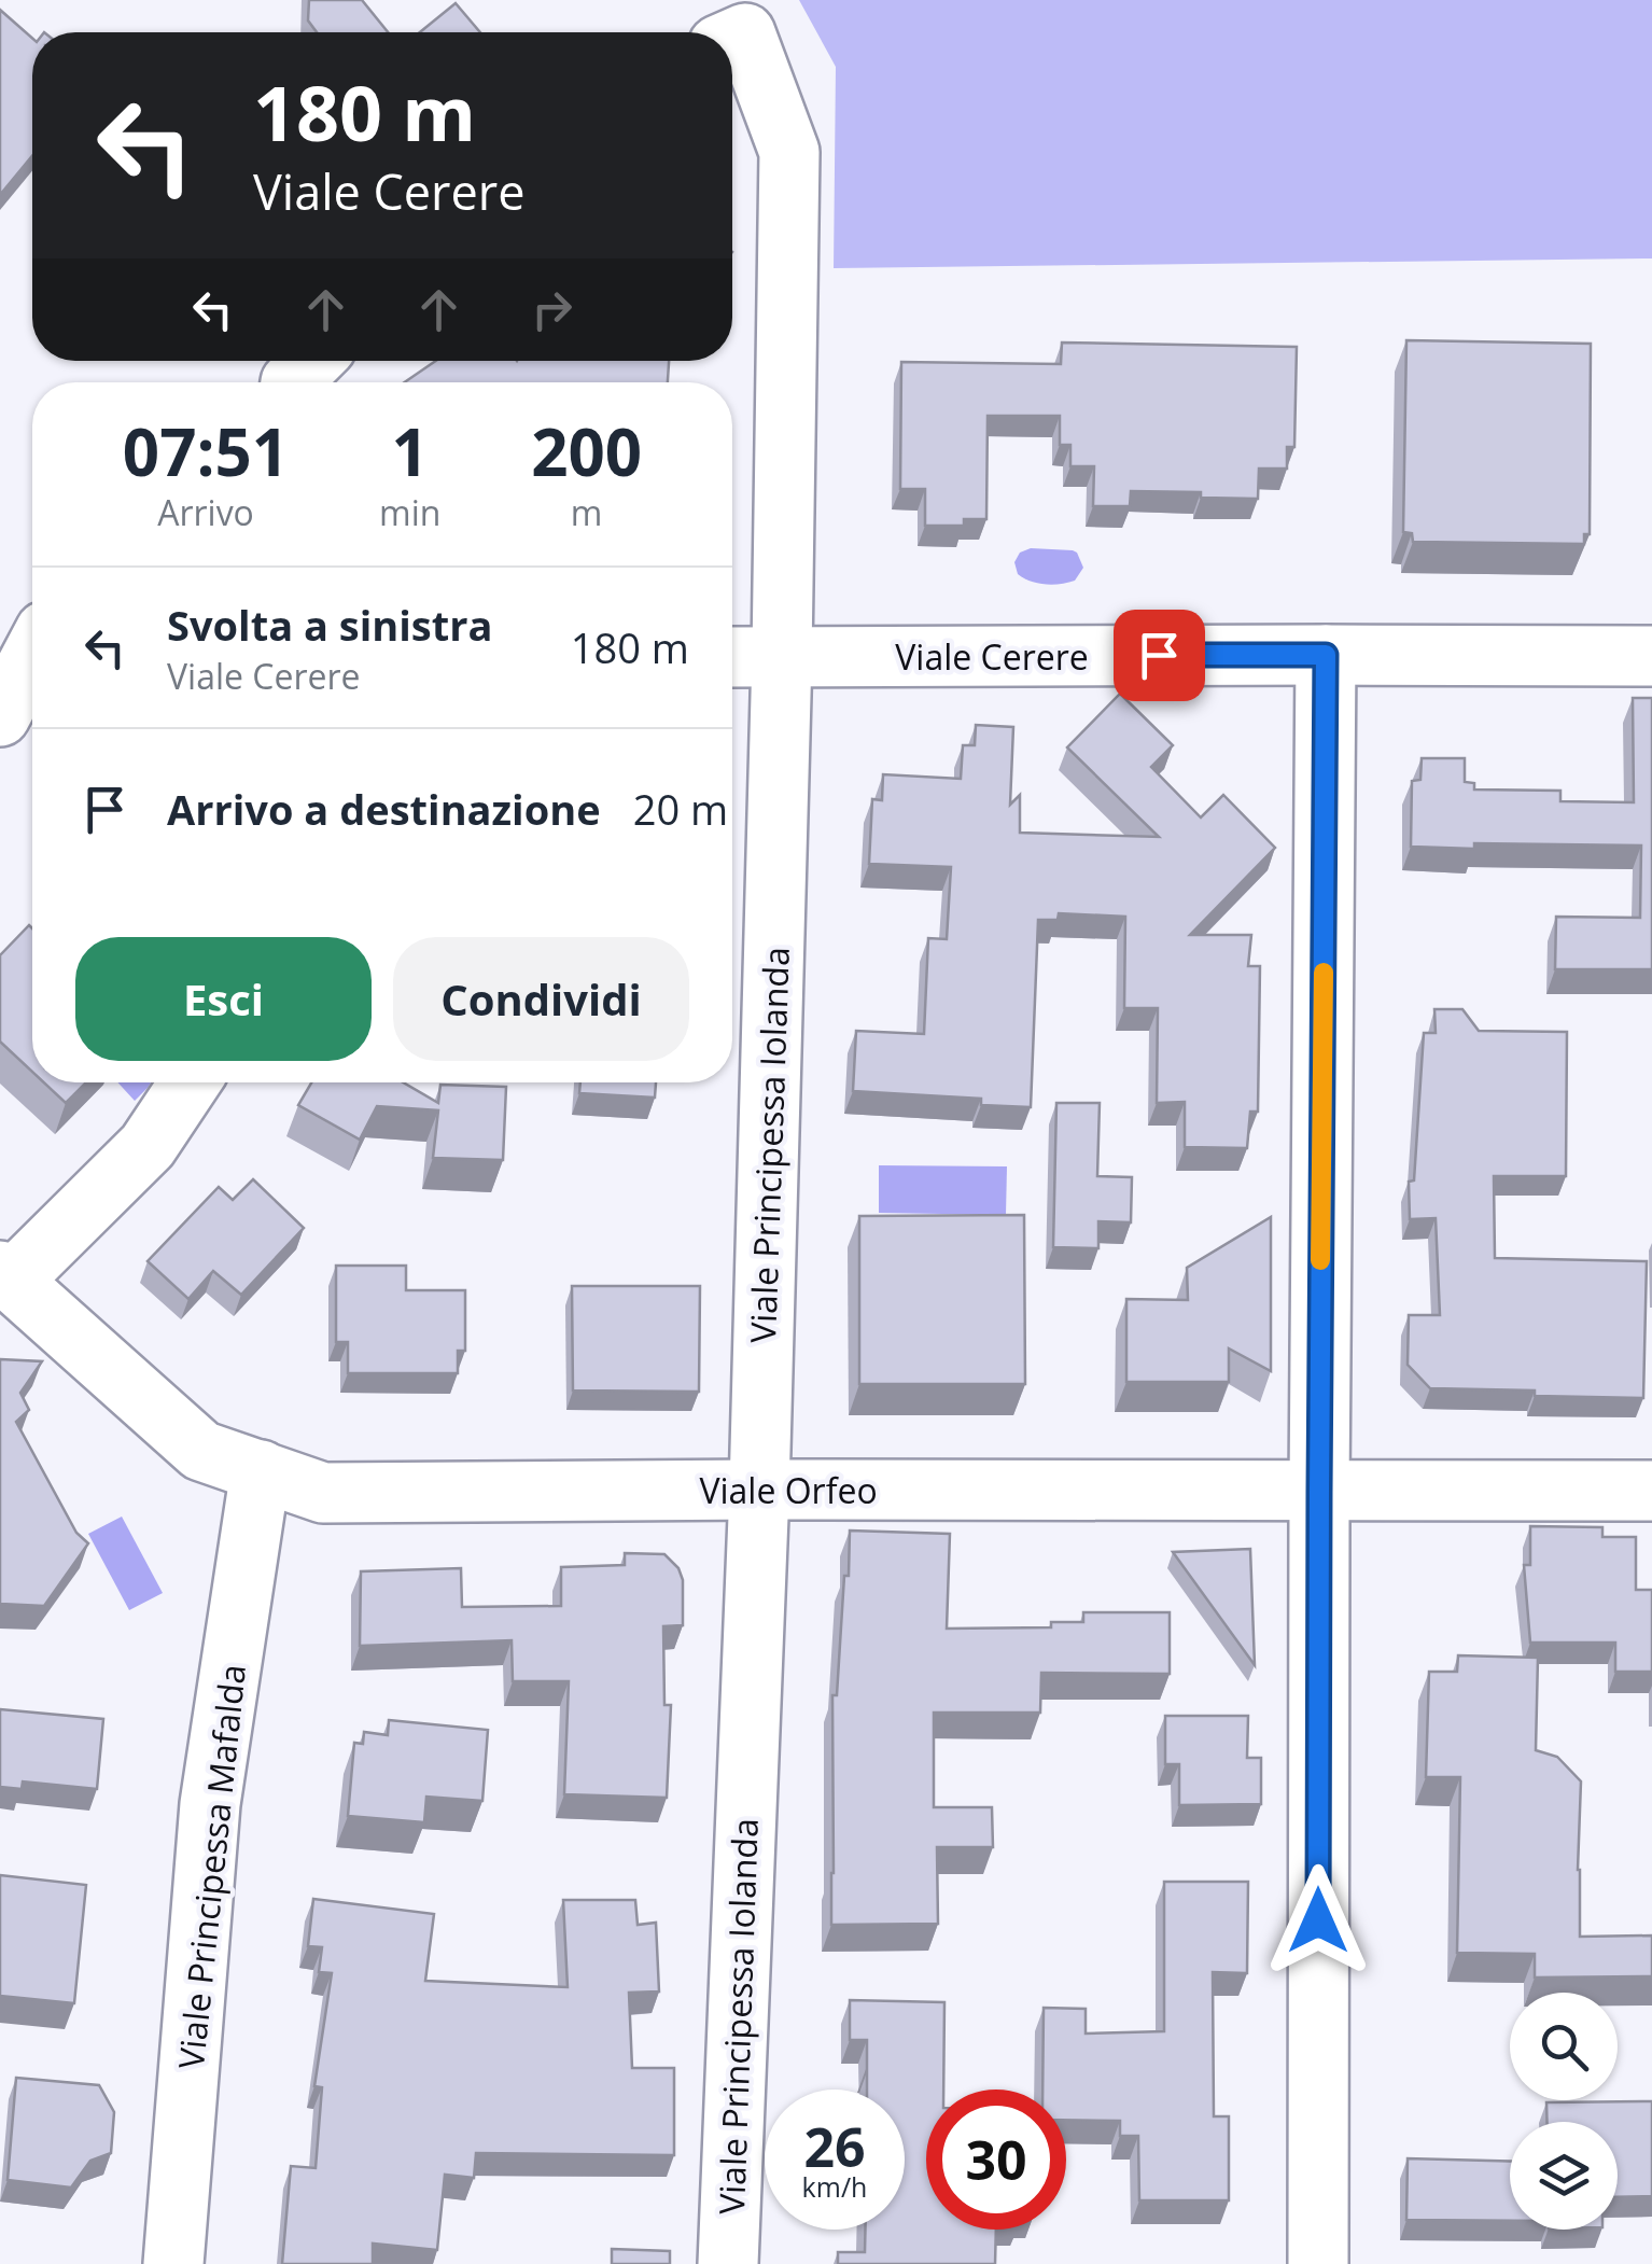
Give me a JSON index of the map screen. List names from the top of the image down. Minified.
{"streets":{"street":["Viale Cerere","Viale Principessa Iolanda","Viale Orfeo","Viale Principessa Mafalda"]},"crossings":[["Viale Cerere","Viale Principessa Iolanda"],["Viale Principessa Iolanda","Viale Orfeo"],["Viale Orfeo","Viale Principessa Mafalda"]],"page":{"turn":["180 m","Viale Cerere"],"eta":["07:51","Arrivo","1","min","200","m"],"list":[{"name":"Svolta a sinistra","note":"Viale Cerere","value":"180 m"},{"name":"Arrivo a destinazione","value":"20 m"}],"buttons":["Esci","Condividi"],"speed":"26 km/h","limit":"30"}}
